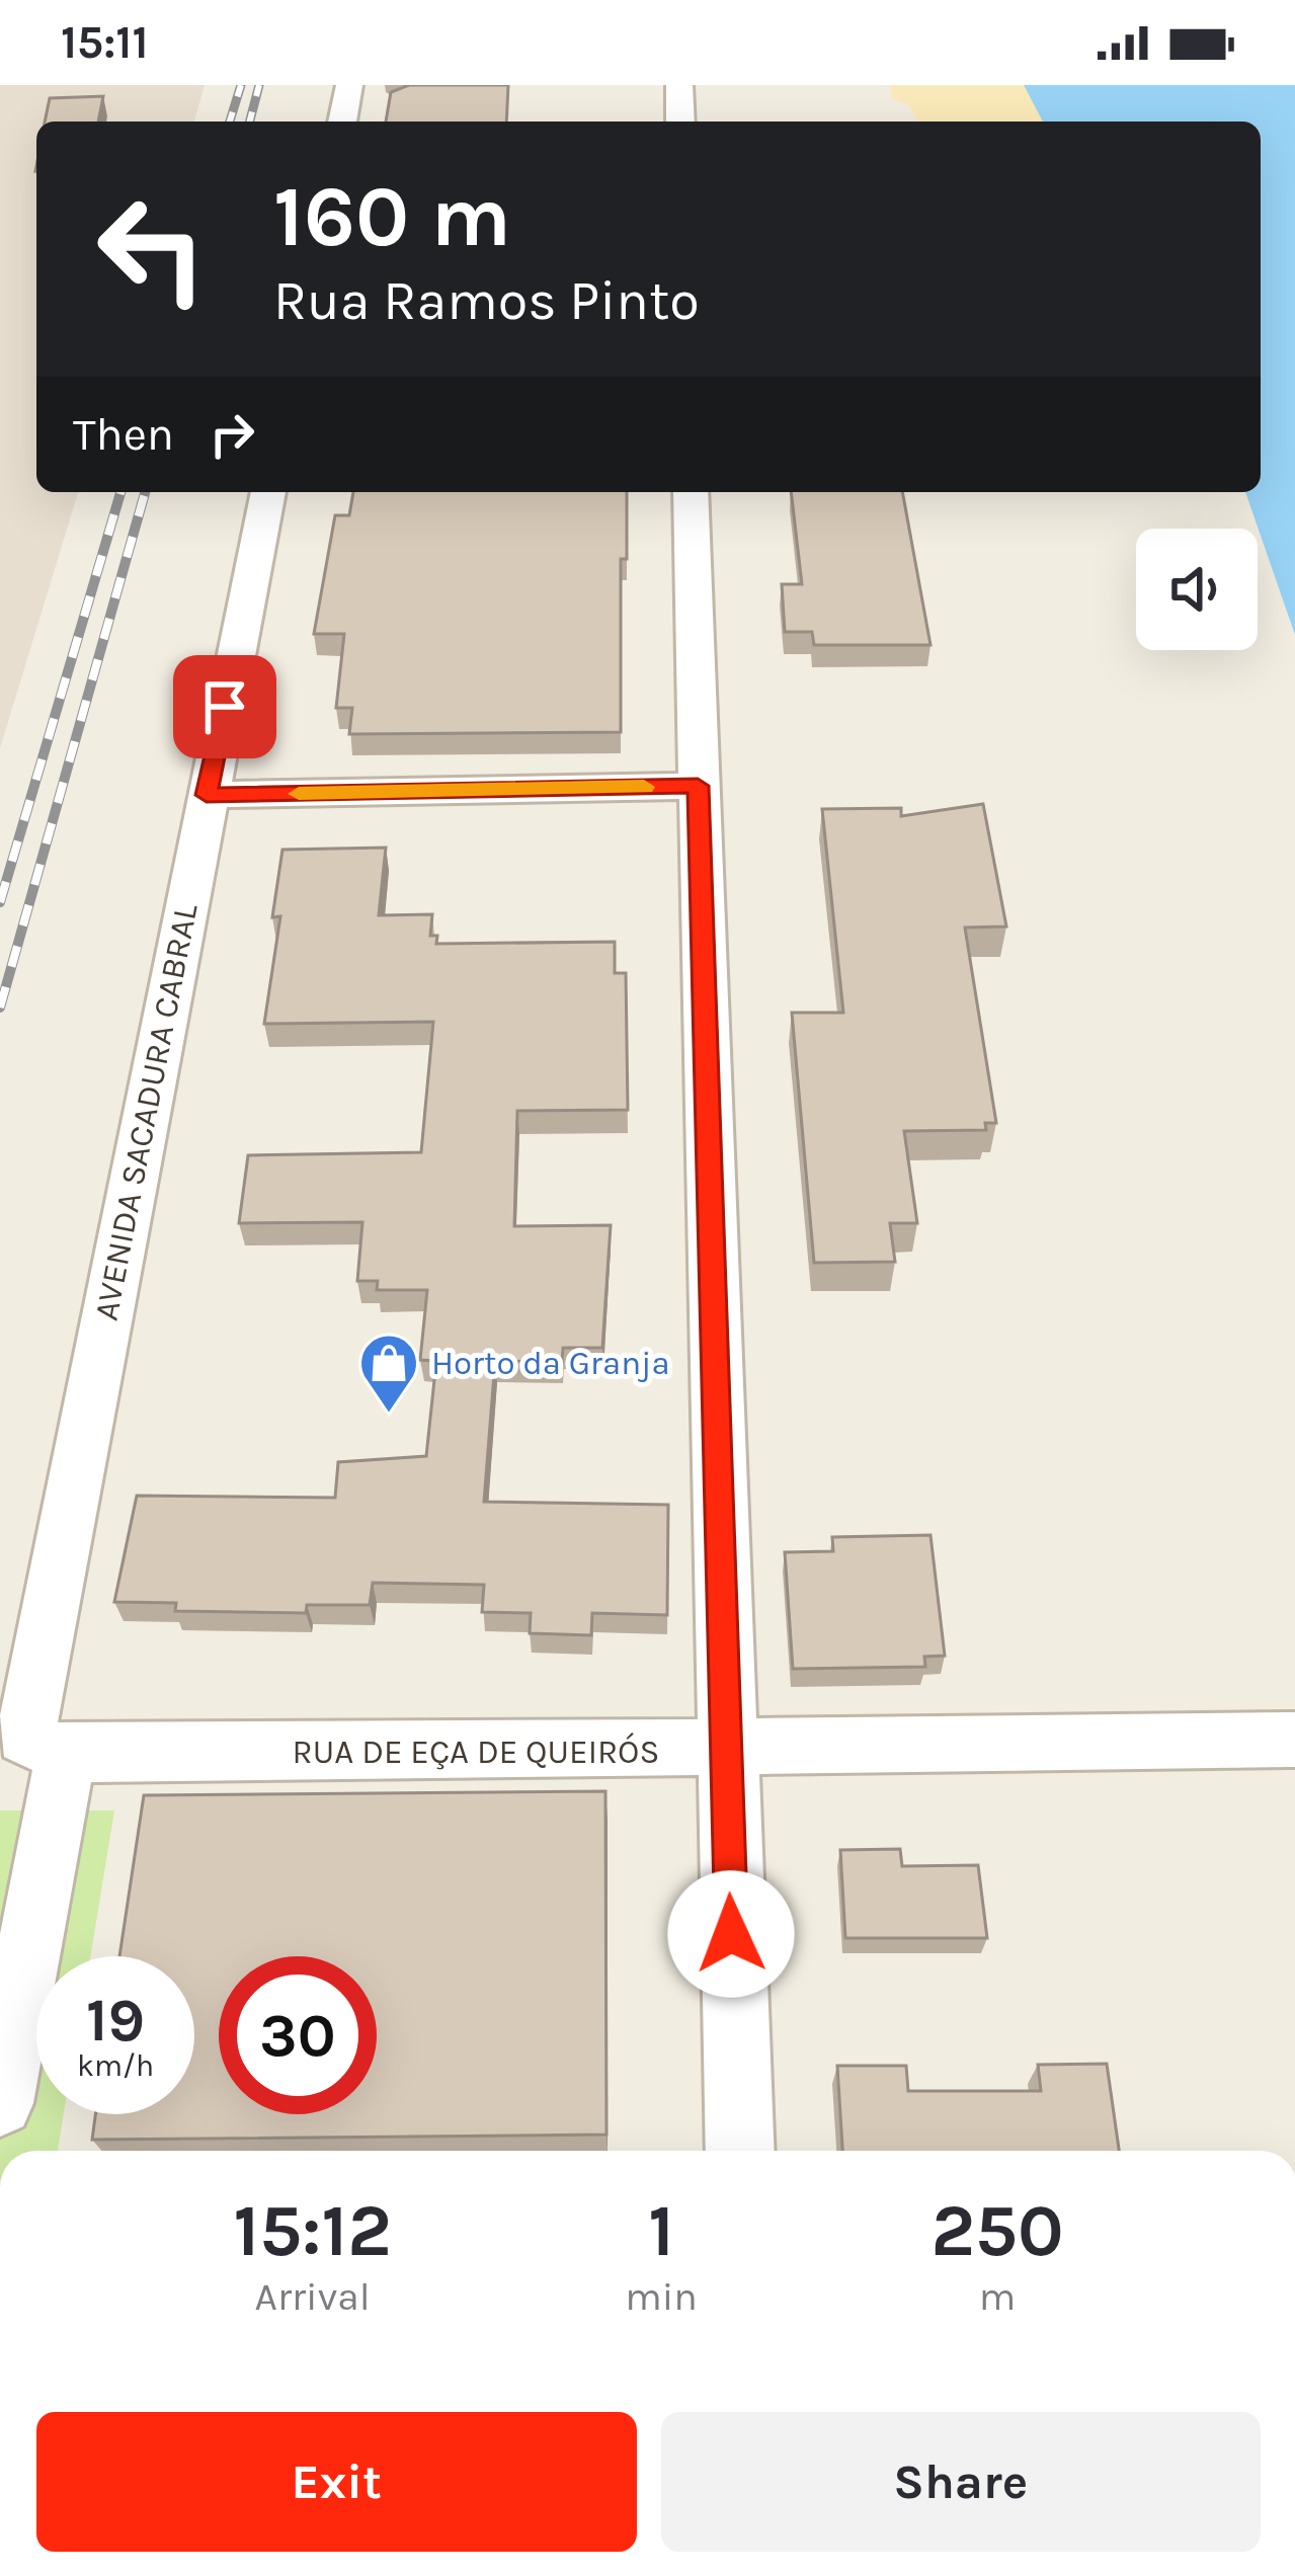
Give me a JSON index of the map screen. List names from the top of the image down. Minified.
{"streets":{"street":["AVENIDA SACADURA CABRAL","RUA DE EÇA DE QUEIRÓS"]},"crossings":[["AVENIDA SACADURA CABRAL","RUA DE EÇA DE QUEIRÓS"]],"places":{"shop":["Horto da Granja"]},"page":{"status":"15:11","turn":["160 m","Rua Ramos Pinto"],"then":"Then","speed":"19 km/h","limit":"30","eta":["15:12","Arrival","1","min","250","m"],"buttons":["Exit","Share"]}}
